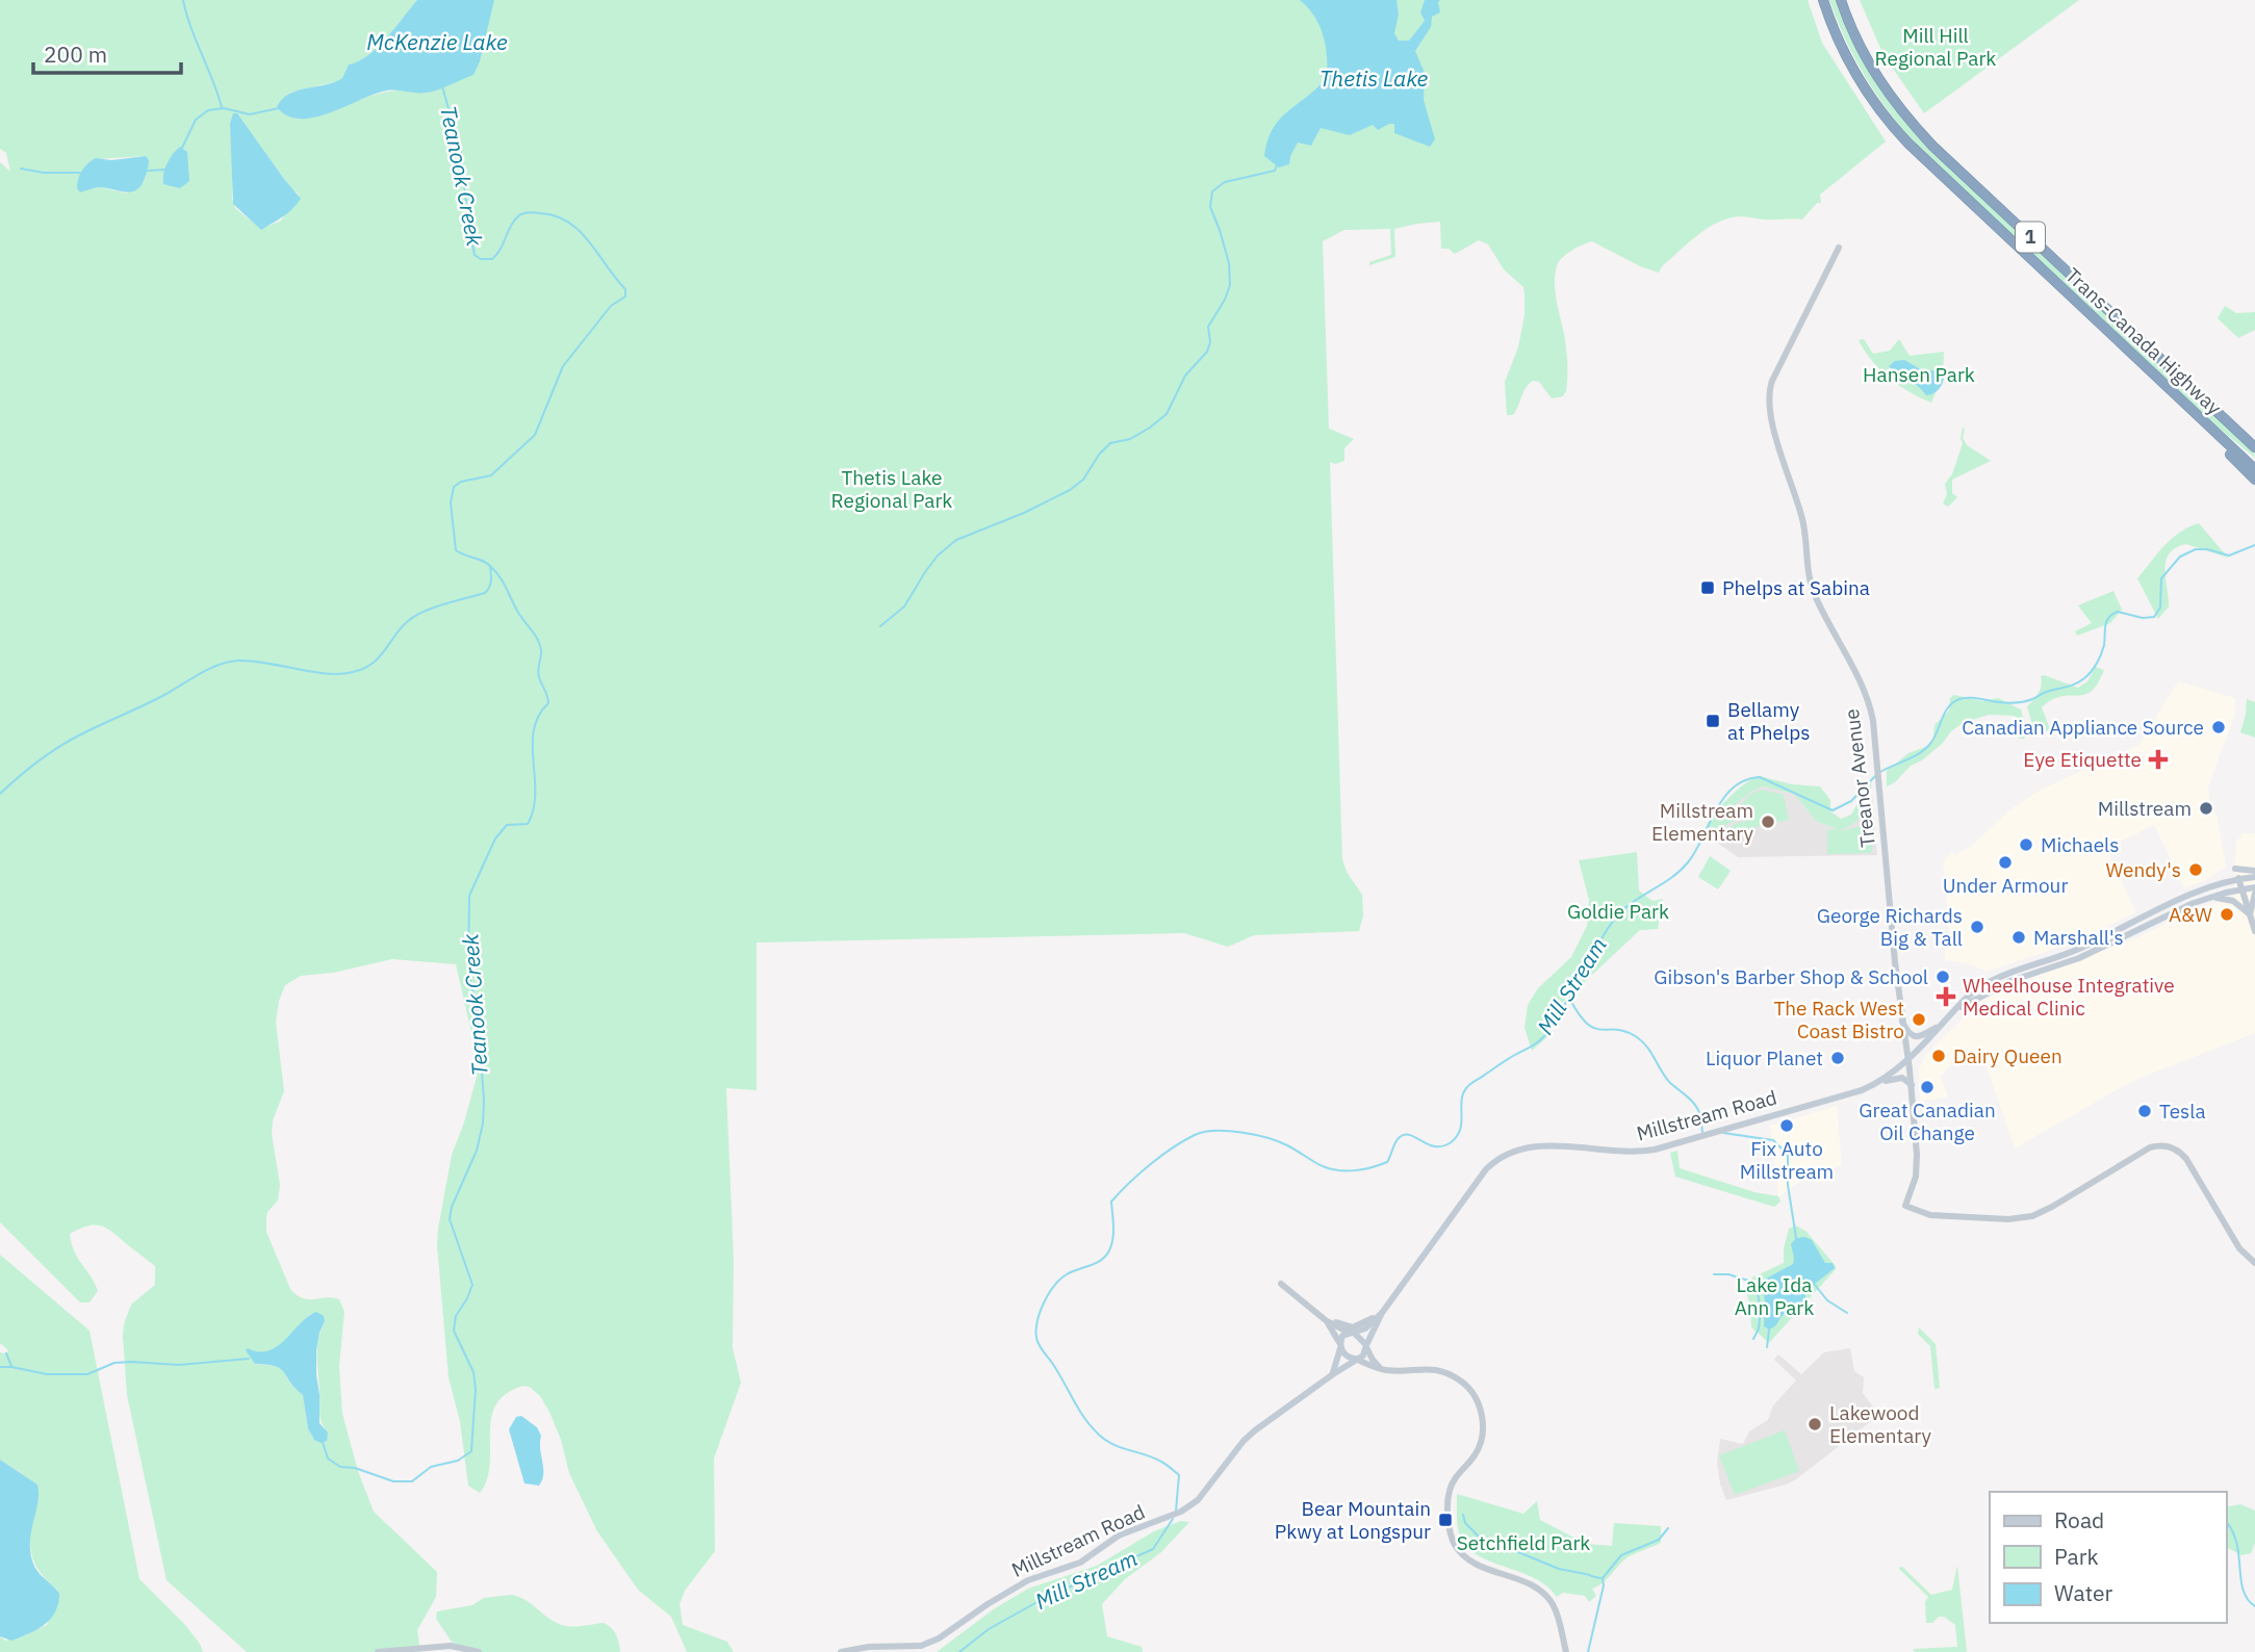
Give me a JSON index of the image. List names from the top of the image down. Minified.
{"streets":{"highway":["1","Trans-Canada Highway"],"main road":["Millstream Road"],"street":["Treanor Avenue"]},"crossings":[["Treanor Avenue","Millstream Road"]],"water":["McKenzie Lake","Thetis Lake","Teanook Creek","Mill Stream"],"parks":["Mill Hill Regional Park","Hansen Park","Thetis Lake Regional Park","Goldie Park","Lake Ida Ann Park","Setchfield Park"],"places":{"transit":["Phelps at Sabina","Bellamy at Phelps","Bear Mountain Pkwy at Longspur"],"other":["Canadian Appliance Source","Millstream","Millstream Elementary","Michaels","Under Armour","Wendy's","A&W","George Richards Big & Tall","Marshall's","Gibson's Barber Shop & School","The Rack West Coast Bistro","Dairy Queen","Liquor Planet","Great Canadian Oil Change","Tesla","Fix Auto Millstream","Lakewood Elementary"],"health":["Eye Etiquette","Wheelhouse Integrative Medical Clinic"]},"legend":["Road","Park","Water"],"scale_bar":"200 m"}
